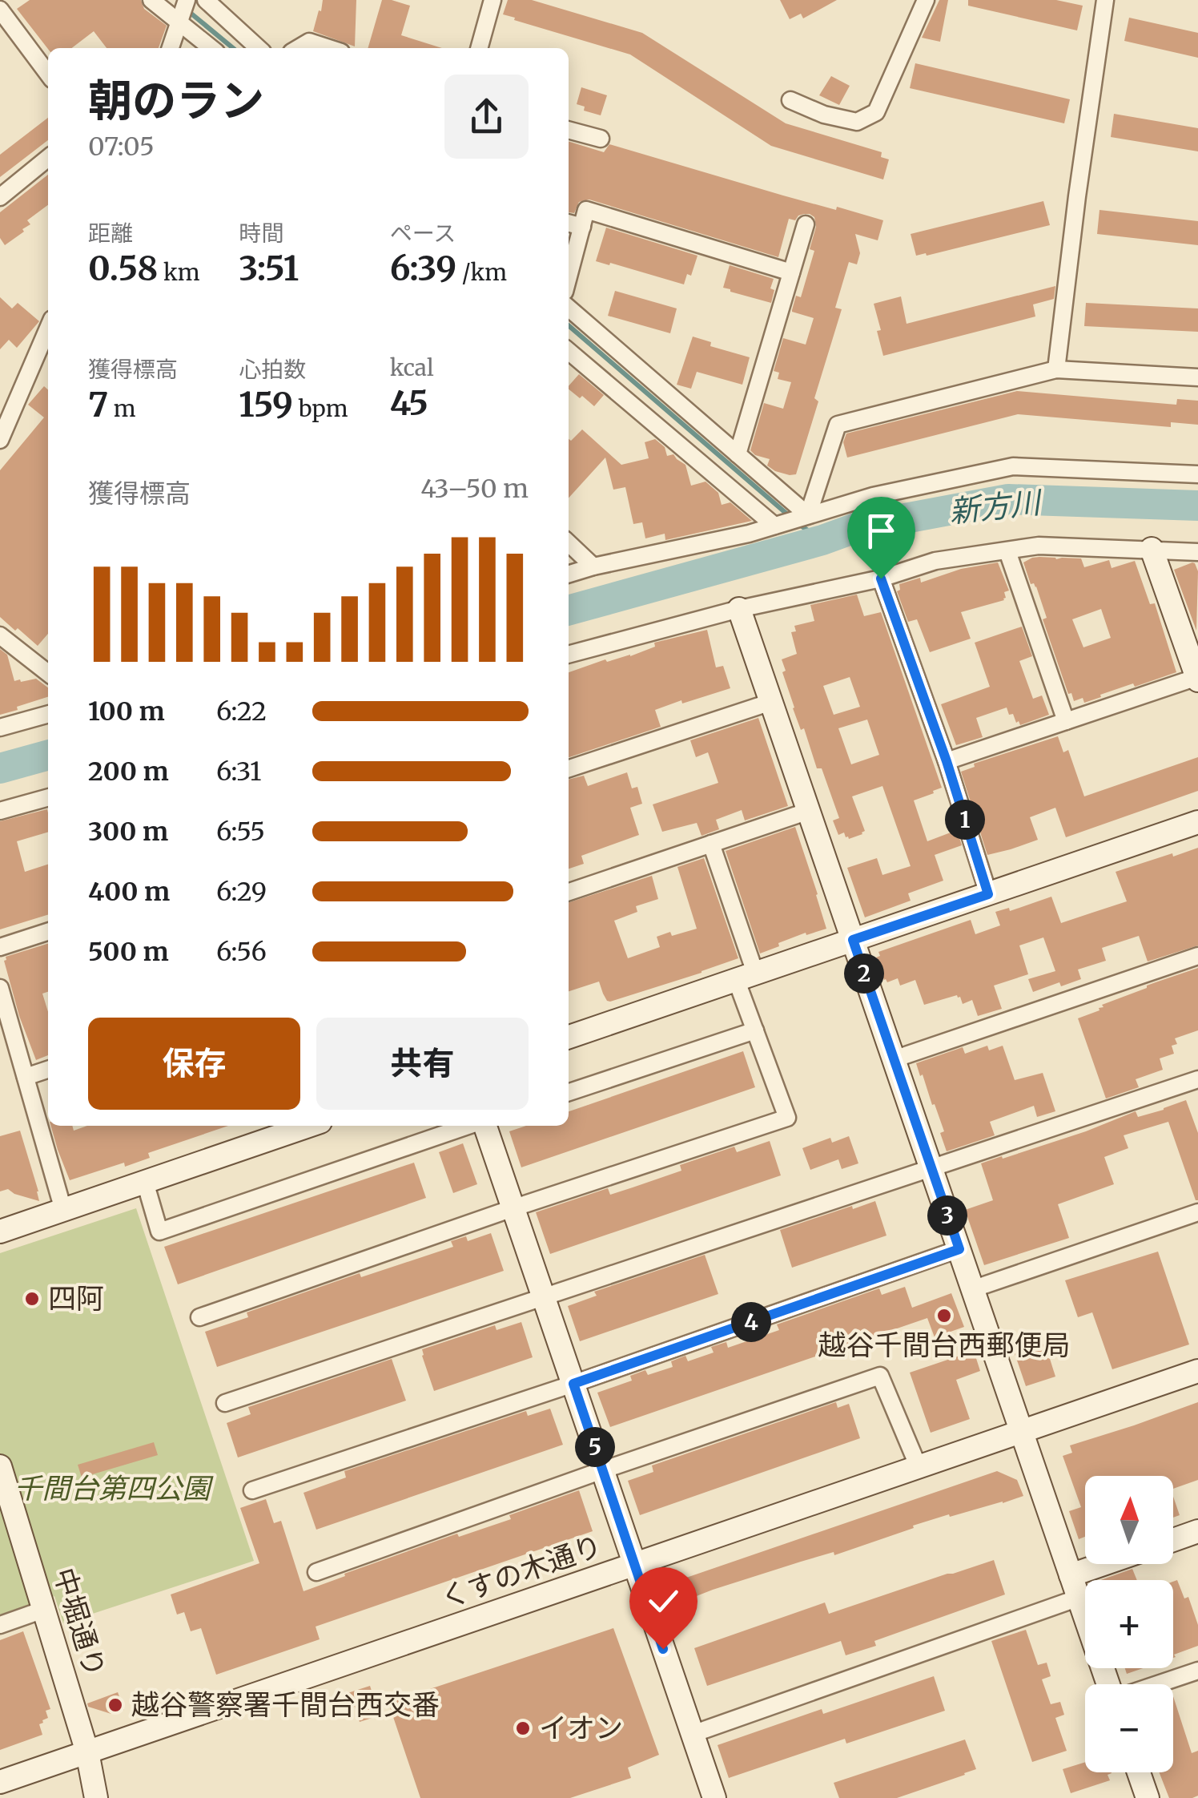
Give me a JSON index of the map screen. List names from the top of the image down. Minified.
{"streets":{"street":["くすの木通り","中堀通り"]},"crossings":[["くすの木通り","中堀通り"]],"water":["新方川"],"parks":["千間台第四公園"],"places":["四阿","越谷千間台西郵便局","越谷警察署千間台西交番","イオン"],"north":"top","page":{"heading":["朝のラン","07:05"],"stats":[["距離","0.58 km"],["時間","3:51"],["ペース","6:39 /km"],["獲得標高","7 m"],["心拍数","159 bpm"],["kcal","45"]],"chart":["獲得標高","43–50 m"],"list":[{"name":"100 m","note":"6:22"},{"name":"200 m","note":"6:31"},{"name":"300 m","note":"6:55"},{"name":"400 m","note":"6:29"},{"name":"500 m","note":"6:56"}],"pins":["1","2","3","4","5"],"buttons":["保存","共有"],"map_buttons":["+","−"]}}
